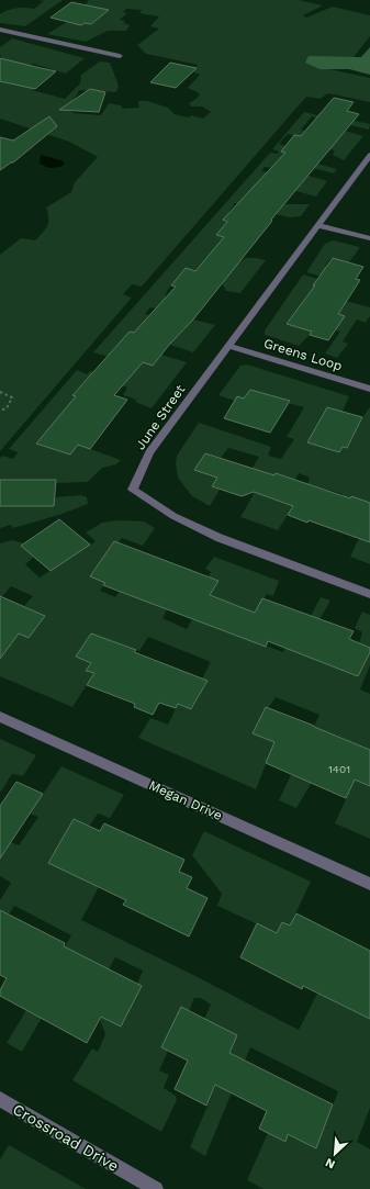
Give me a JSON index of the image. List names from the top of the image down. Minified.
{"streets":{"street":["Greens Loop","June Street","Megan Drive","Crossroad Drive"]},"crossings":[["Greens Loop","June Street"]],"house_numbers":["1401"],"north":"bottom left"}
